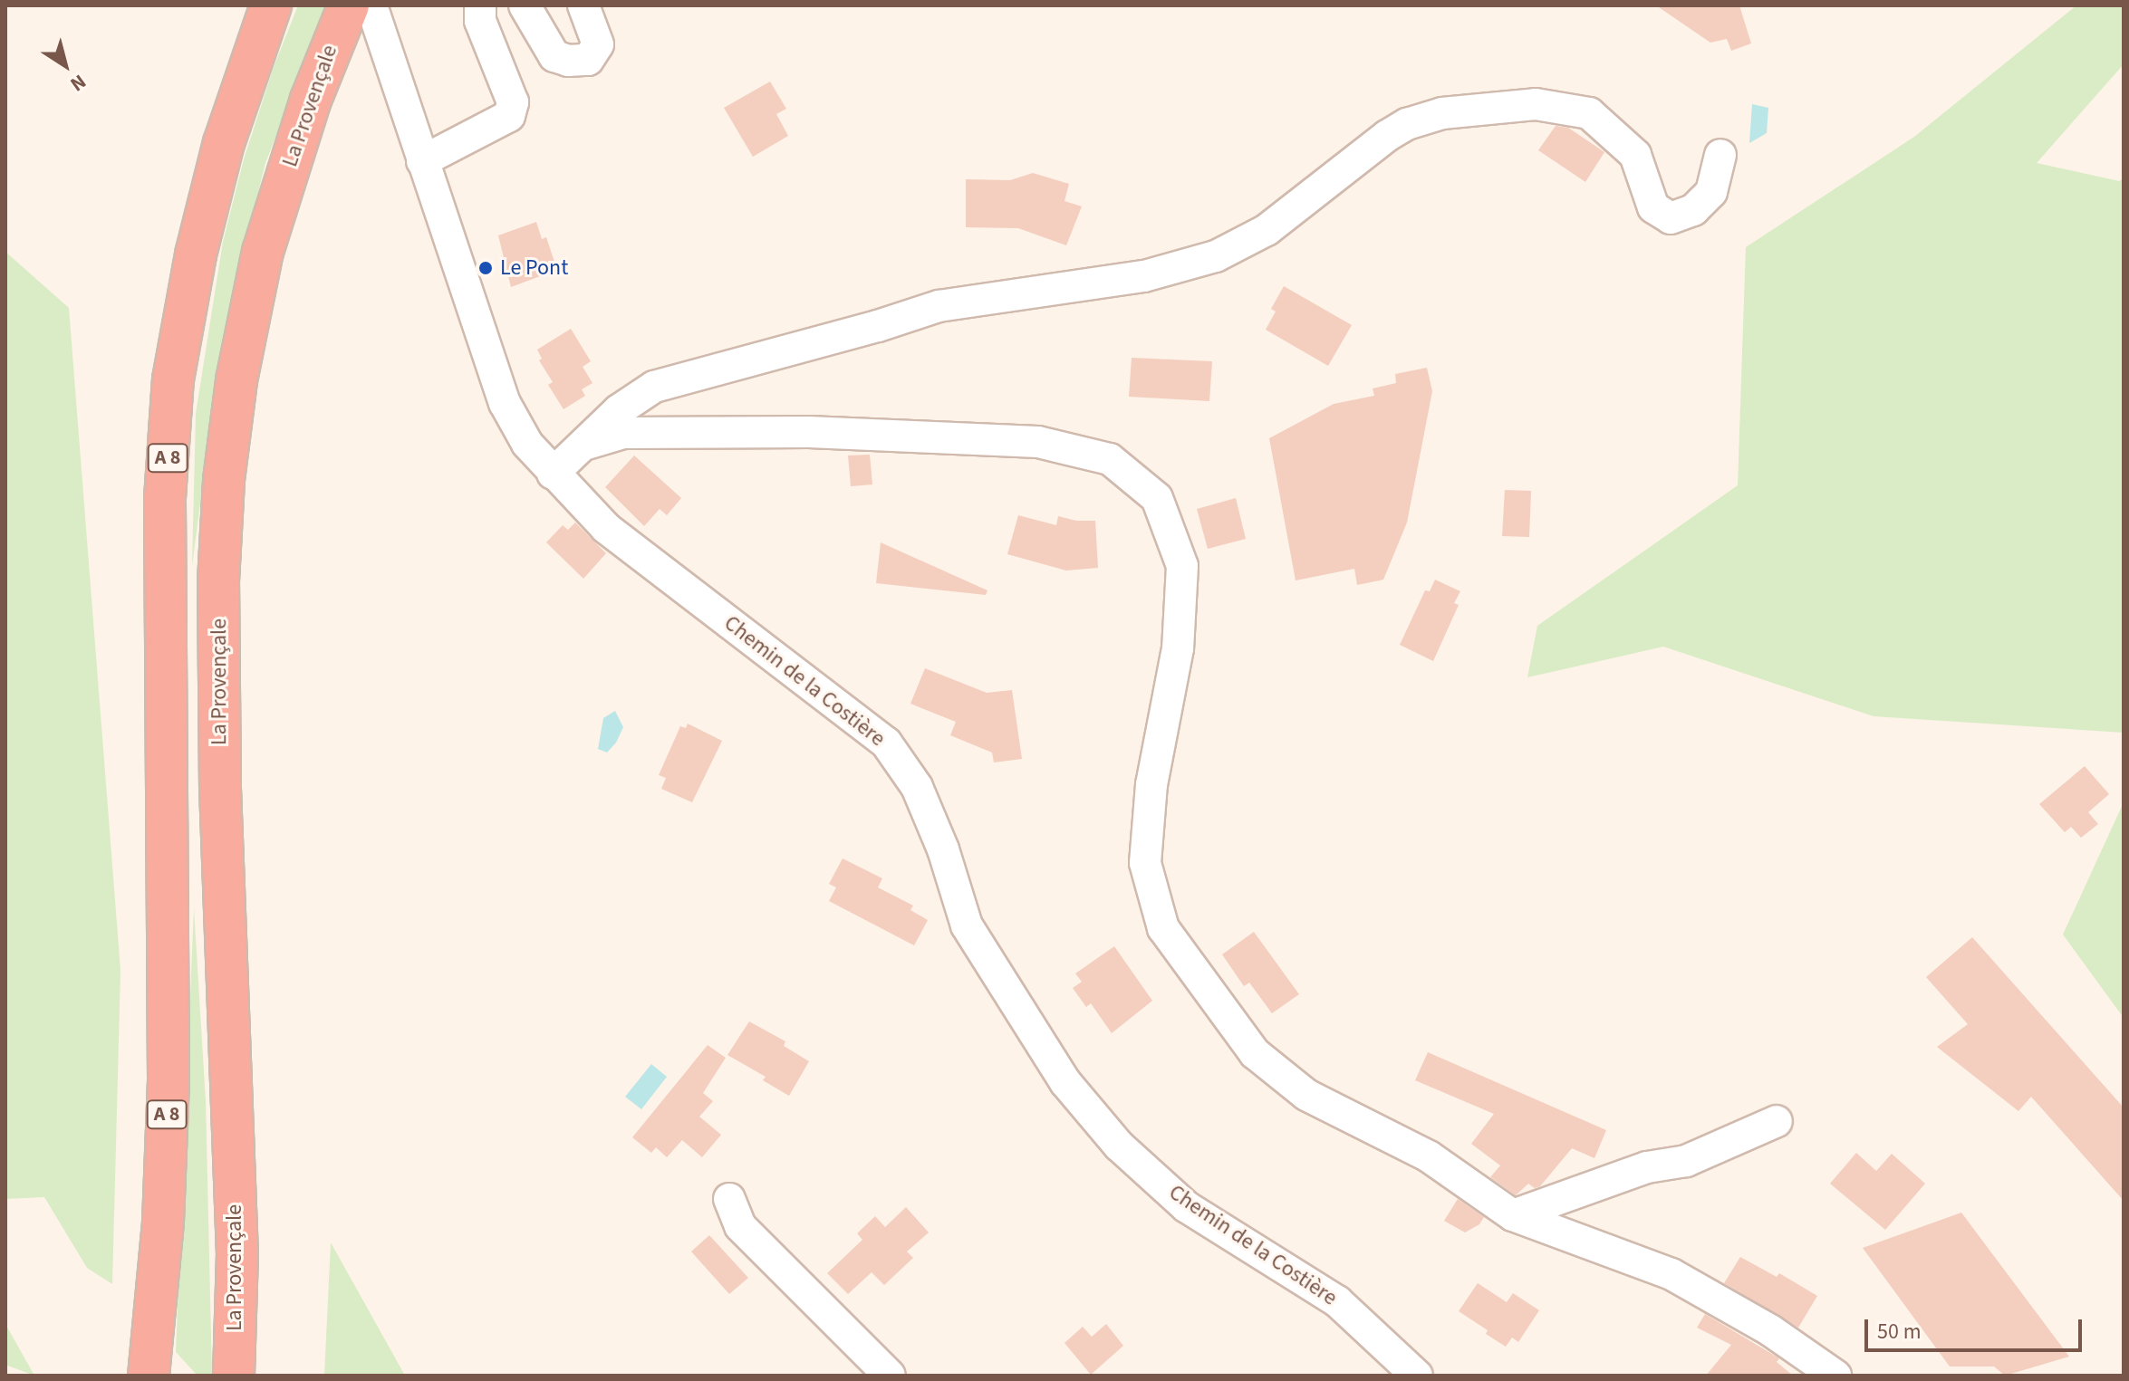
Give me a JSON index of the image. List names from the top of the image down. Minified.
{"streets":{"highway":["La Provençale","A 8"],"street":["Chemin de la Costière"]},"places":["Le Pont"],"scale_bar":"50 m","north":"bottom right"}
